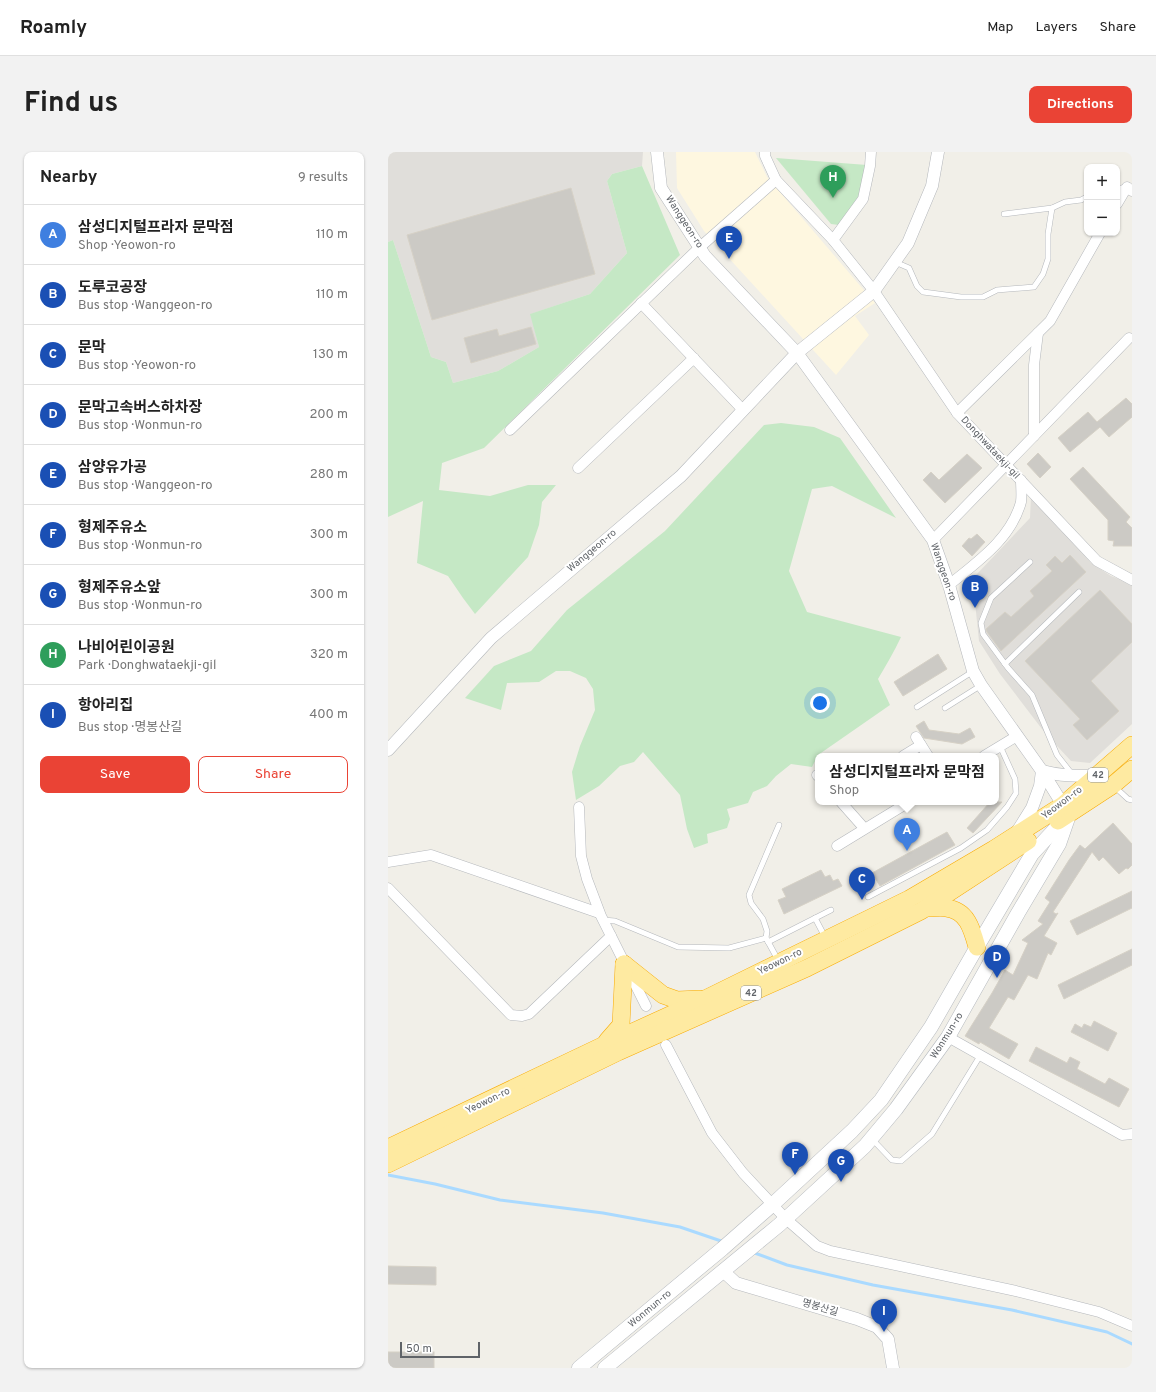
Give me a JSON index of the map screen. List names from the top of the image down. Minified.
{"streets":{"highway":["42","Yeowon-ro"],"main road":["Wonmun-ro"],"street":["Wanggeon-ro","Donghwataekji-gil","명봉산길"]},"crossings":[["Wanggeon-ro","Yeowon-ro"],["Wanggeon-ro","Wonmun-ro"],["Yeowon-ro","Wonmun-ro"],["Wonmun-ro","명봉산길"]],"scale_bar":"50 m","page":{"header":"Roamly","nav":["Map","Layers","Share"],"title":"Find us","buttons":["Directions",["Save","Share"]],"heading":["Nearby","9 results"],"map_buttons":["+","−"],"pins":["H","E","B","A","C","D","F","G","I"],"list":[{"mark":"A","name":"삼성디지털프라자 문막점","note":"Shop · Yeowon-ro","value":"110 m"},{"mark":"B","name":"도루코공장","note":"Bus stop · Wanggeon-ro","value":"110 m"},{"mark":"C","name":"문막","note":"Bus stop · Yeowon-ro","value":"130 m"},{"mark":"D","name":"문막고속버스하차장","note":"Bus stop · Wonmun-ro","value":"200 m"},{"mark":"E","name":"삼양유가공","note":"Bus stop · Wanggeon-ro","value":"280 m"},{"mark":"F","name":"형제주유소","note":"Bus stop · Wonmun-ro","value":"300 m"},{"mark":"G","name":"형제주유소앞","note":"Bus stop · Wonmun-ro","value":"300 m"},{"mark":"H","name":"나비어린이공원","note":"Park · Donghwataekji-gil","value":"320 m"},{"mark":"I","name":"항아리집","note":"Bus stop · 명봉산길","value":"400 m"}],"popup":["삼성디지털프라자 문막점","Shop"],"scale":"50 m"}}
